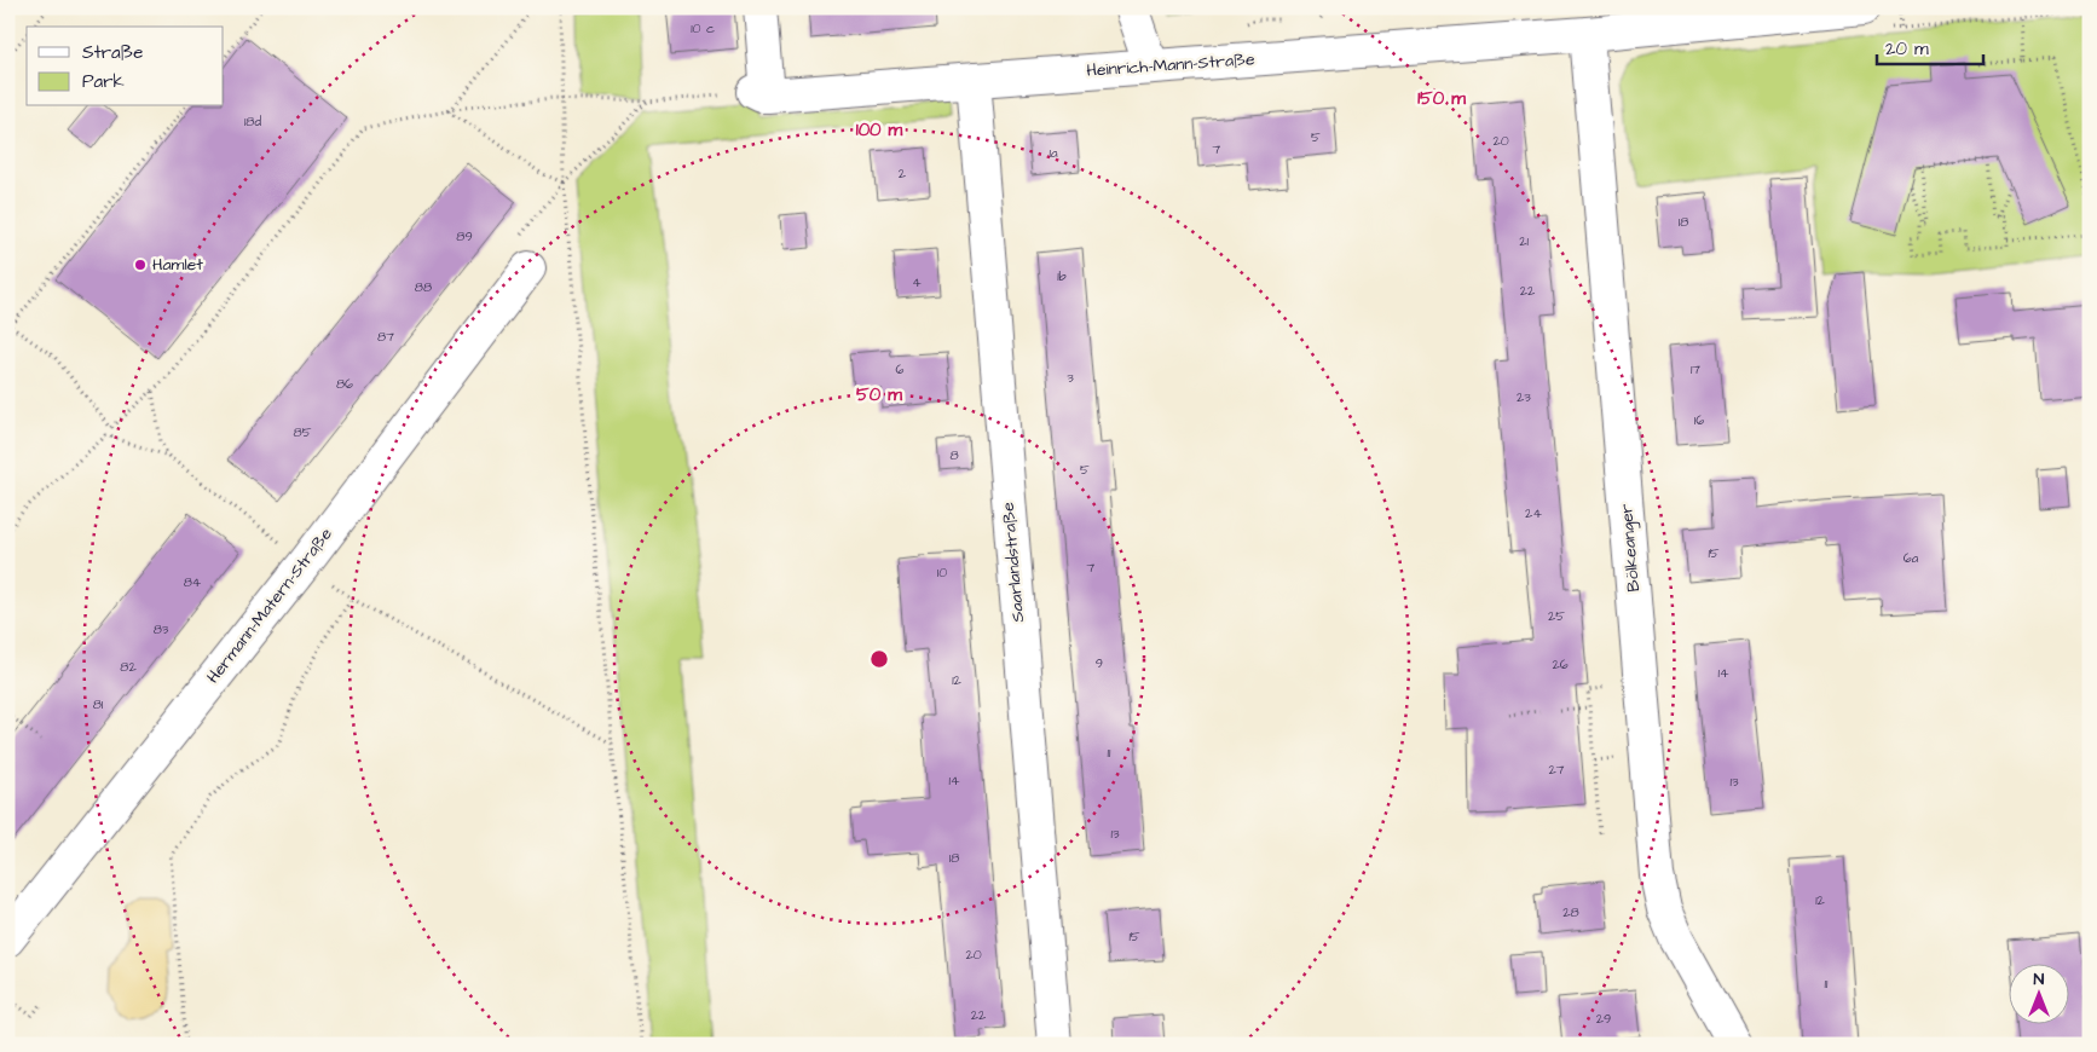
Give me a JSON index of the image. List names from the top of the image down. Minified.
{"streets":{"street":["Heinrich-Mann-Straße","Bölkeanger","Saarlandstraße","Hermann-Matern-Straße"]},"crossings":[["Heinrich-Mann-Straße","Bölkeanger"],["Heinrich-Mann-Straße","Saarlandstraße"]],"places":["Hamlet"],"house_numbers":["10 c","18d","5","20","7","1a","2","18","89","21","1b","4","88","22","87","6","17","3","86","23","16","85","8","5","24","15","6a","7","10","84","25","83","9","26","82","14","12","81","11","27","14","13","13","18","12","28","15","20","11","22","29"],"legend":["Straße","Park"],"scale_bar":"20 m","north":"top","rings":["150 m","100 m","50 m"]}
